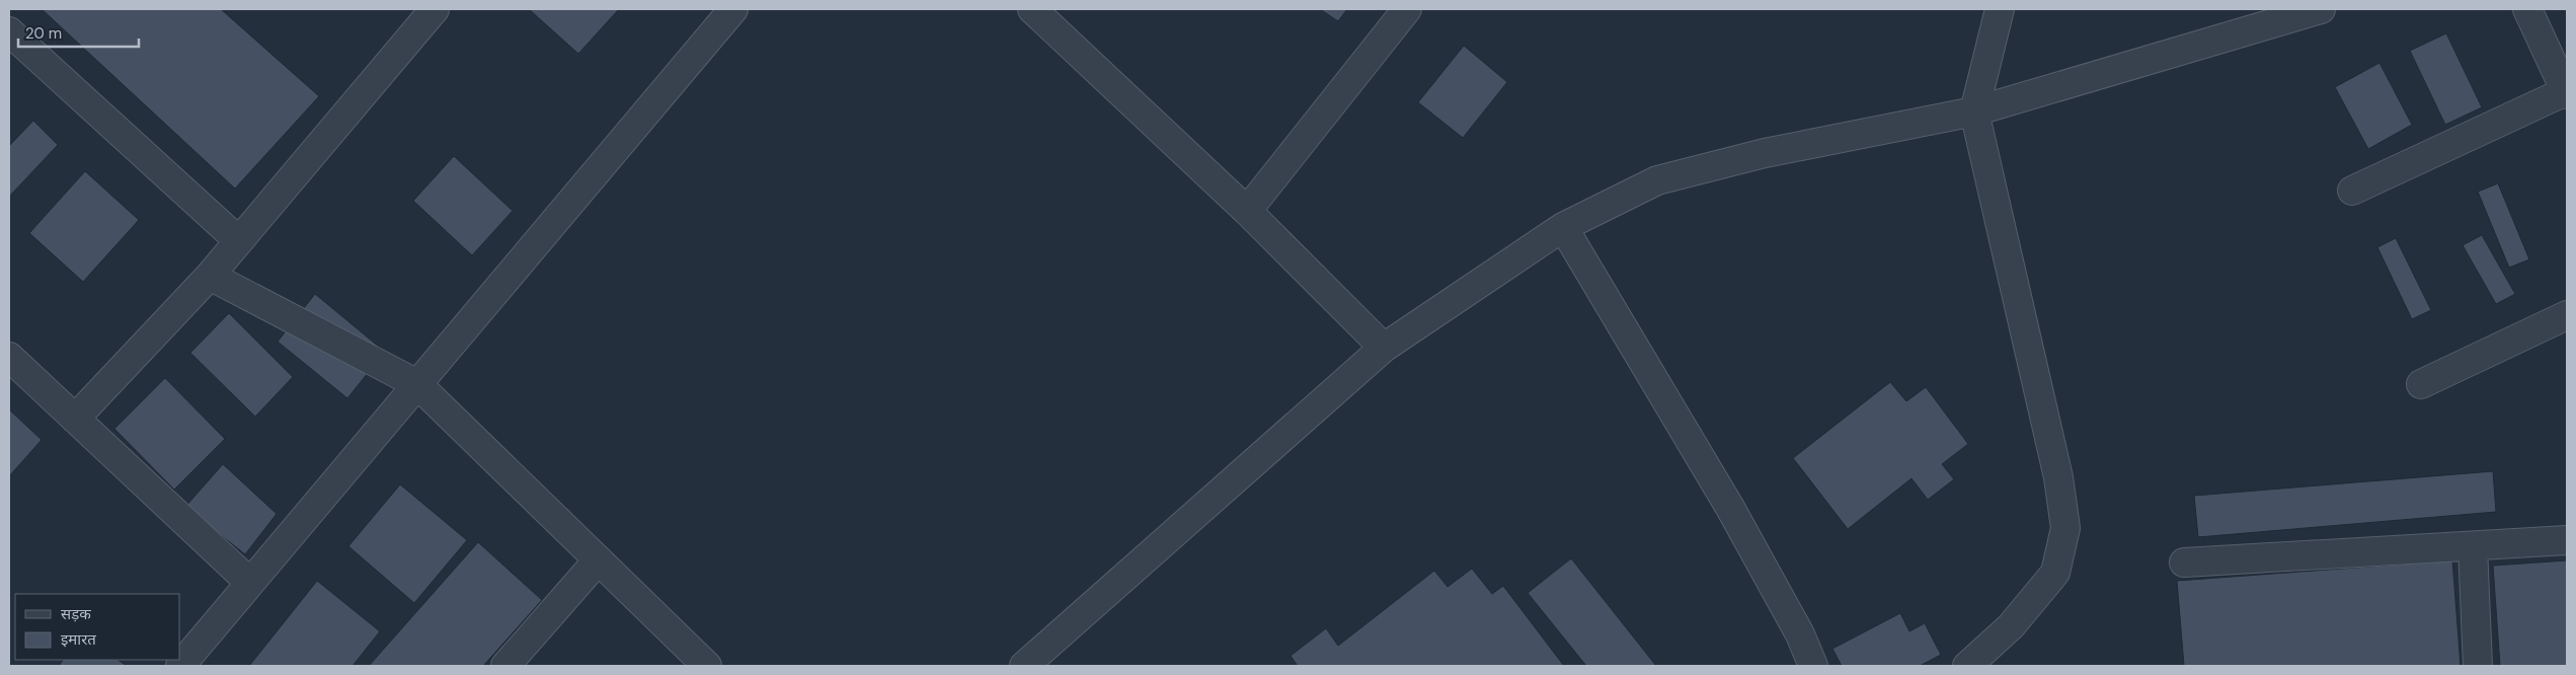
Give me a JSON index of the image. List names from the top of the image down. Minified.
{"legend":["सड़क","इमारत"],"scale_bar":"20 m"}
